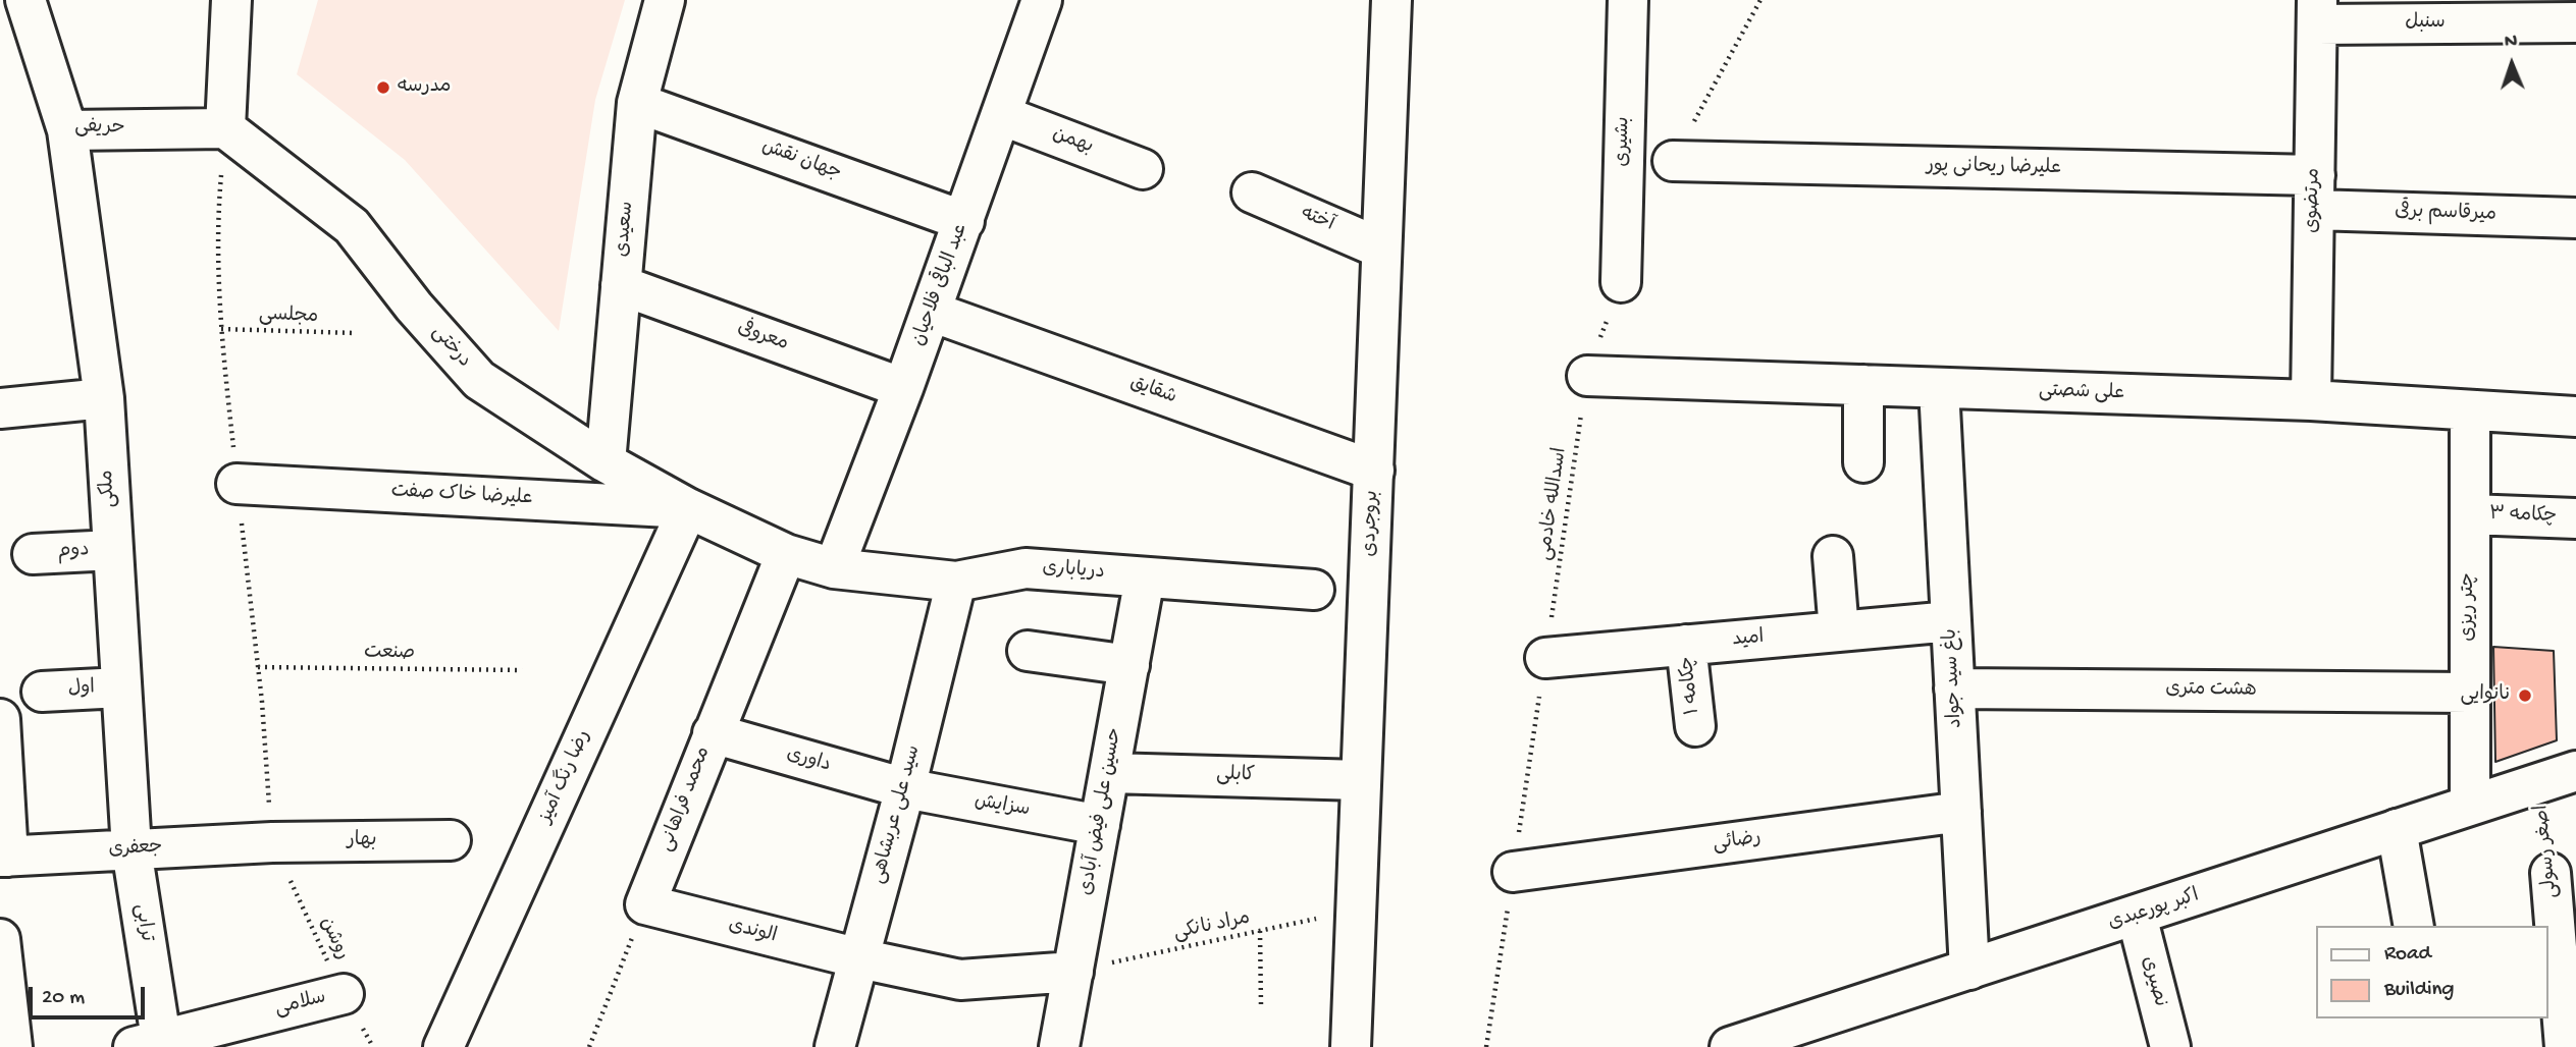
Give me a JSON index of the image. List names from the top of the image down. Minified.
{"streets":{"street":["سنبل","حریفی","بهمن","بشیری","جهان نقش","علیرضا ریحانی پور","مرتضوی","میرقاسم برقی","آخته","سعیدی","عبد الباقی فلاحیان","معروفی","درختی","شقایق","علی شصتی","ملکی","علیرضا خاک صفت","چکامه ۳","بروجردی","دوم","دریاباری","چتر ریزی","امید","باغ سید جواد","چکامه ۱","اول","هشت متری","داوری","کابلی","رضا رنگ آمیز","محمد فراهانی","سزایش","حسین علی فیض آبادی","سید علی عربشاهی","بهار","رضائی","جعفری","اصغر رسولی","اکبر پورعبدی","ترابی","الوندی","نصیری","سلامی"],"path":["مجلسی","اسدالله خادمی","صنعت","مراد نانکی","روشن"]},"crossings":[["سنبل","مرتضوی"],["حریفی","درختی"],["حریفی","ملکی"],["بهمن","عبد الباقی فلاحیان"],["بشیری","اسدالله خادمی"],["جهان نقش","سعیدی"],["جهان نقش","عبد الباقی فلاحیان"],["علیرضا ریحانی پور","مرتضوی"],["علیرضا ریحانی پور","میرقاسم برقی"],["مرتضوی","میرقاسم برقی"],["مرتضوی","علی شصتی"],["آخته","بروجردی"],["سعیدی","معروفی"],["سعیدی","درختی"],["عبد الباقی فلاحیان","معروفی"],["عبد الباقی فلاحیان","درختی"],["عبد الباقی فلاحیان","شقایق"],["عبد الباقی فلاحیان","دریاباری"],["درختی","علیرضا خاک صفت"],["درختی","دریاباری"],["درختی","رضا رنگ آمیز"],["درختی","محمد فراهانی"],["شقایق","بروجردی"],["علی شصتی","اسدالله خادمی"],["علی شصتی","چتر ریزی"],["علی شصتی","باغ سید جواد"],["ملکی","دوم"],["ملکی","اول"],["ملکی","جعفری"],["ملکی","ترابی"],["علیرضا خاک صفت","رضا رنگ آمیز"],["اسدالله خادمی","امید"],["اسدالله خادمی","رضائی"],["چکامه ۳","چتر ریزی"],["بروجردی","کابلی"],["بروجردی","مراد نانکی"],["دریاباری","حسین علی فیض آبادی"],["دریاباری","سید علی عربشاهی"],["چتر ریزی","هشت متری"],["چتر ریزی","اکبر پورعبدی"],["امید","باغ سید جواد"],["امید","چکامه ۱"],["باغ سید جواد","هشت متری"],["باغ سید جواد","رضائی"],["باغ سید جواد","اکبر پورعبدی"],["داوری","محمد فراهانی"],["داوری","سزایش"],["داوری","سید علی عربشاهی"],["کابلی","حسین علی فیض آبادی"],["محمد فراهانی","الوندی"],["سزایش","حسین علی فیض آبادی"],["سزایش","سید علی عربشاهی"],["حسین علی فیض آبادی","مراد نانکی"],["حسین علی فیض آبادی","الوندی"],["سید علی عربشاهی","الوندی"],["بهار","جعفری"],["بهار","روشن"],["جعفری","ترابی"],["جعفری","روشن"],["اکبر پورعبدی","نصیری"],["ترابی","سلامی"],["مراد نانکی","الوندی"],["روشن","سلامی"]],"places":["مدرسه","نانوایی"],"legend":["Road","Building"],"scale_bar":"20 m","north":"top"}
